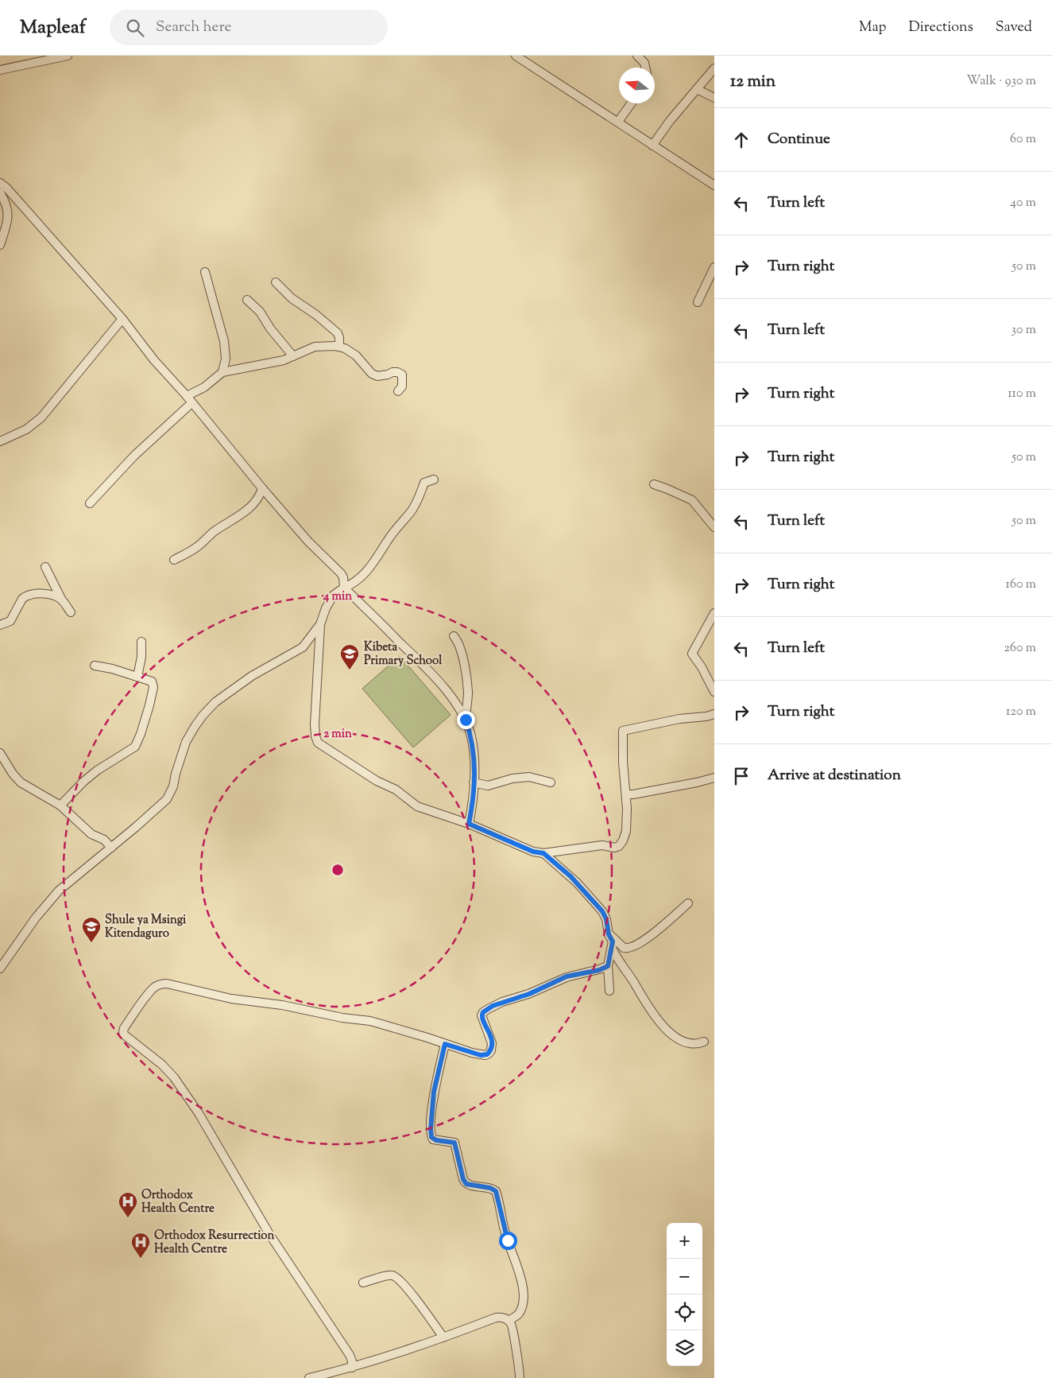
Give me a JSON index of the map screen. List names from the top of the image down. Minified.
{"places":{"school or university":["Kibeta Primary School","Shule ya Msingi Kitendaguro"],"hospital":["Orthodox Health Centre","Orthodox Resurrection Health Centre"]},"north":"left","page":{"header":"Mapleaf","search":"Search here","nav":["Map","Directions","Saved"],"heading":["12 min","Walk · 930 m"],"list":[["Continue","60 m"],["Turn left","40 m"],["Turn right","50 m"],["Turn left","30 m"],["Turn right","110 m"],["Turn right","50 m"],["Turn left","50 m"],["Turn right","160 m"],["Turn left","260 m"],["Turn right","120 m"],"Arrive at destination"],"map_buttons":["+","−"]},"rings":["4 min","2 min"]}
